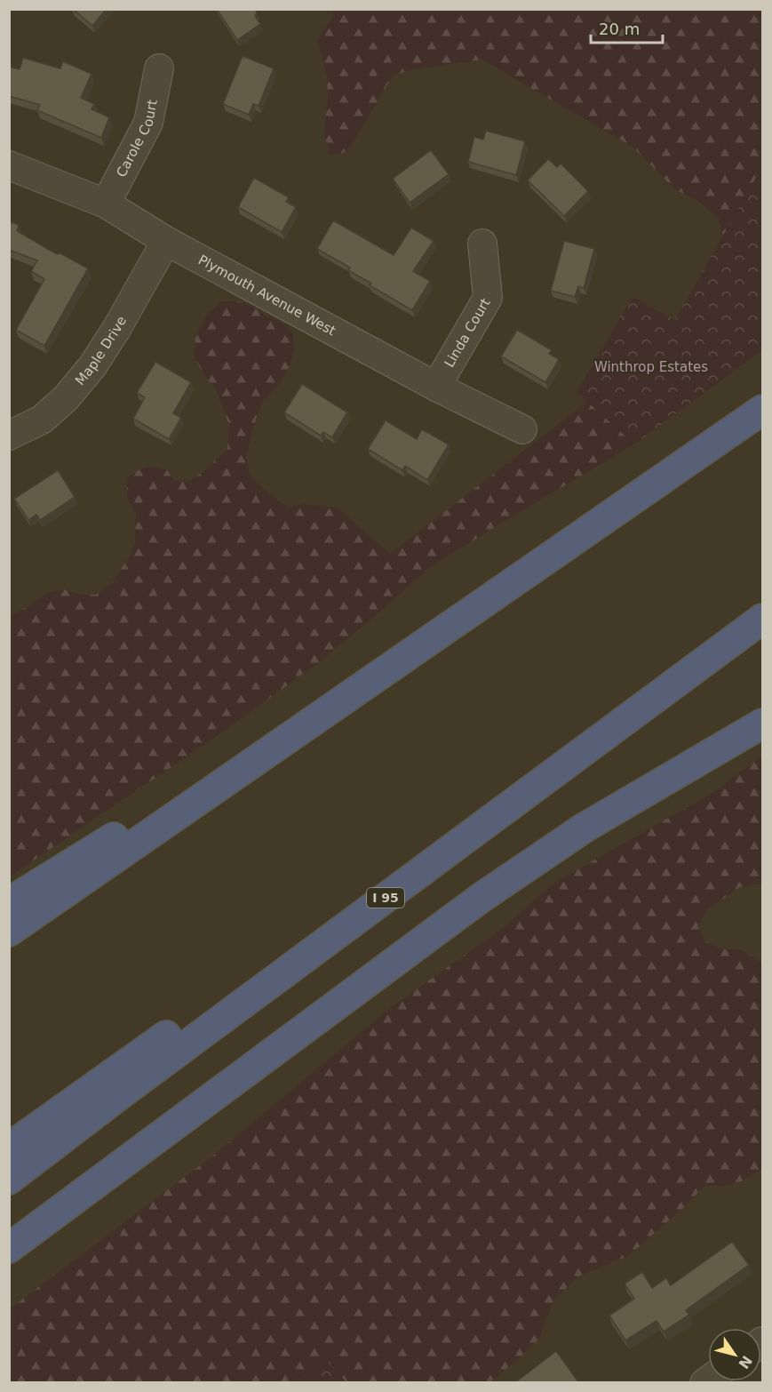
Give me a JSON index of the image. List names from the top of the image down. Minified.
{"streets":{"highway":["I 95"],"street":["Carole Court","Plymouth Avenue West","Linda Court","Maple Drive"]},"crossings":[["Carole Court","Plymouth Avenue West"],["Plymouth Avenue West","Linda Court"],["Plymouth Avenue West","Maple Drive"]],"parks":["Winthrop Estates"],"scale_bar":"20 m","north":"bottom right"}
